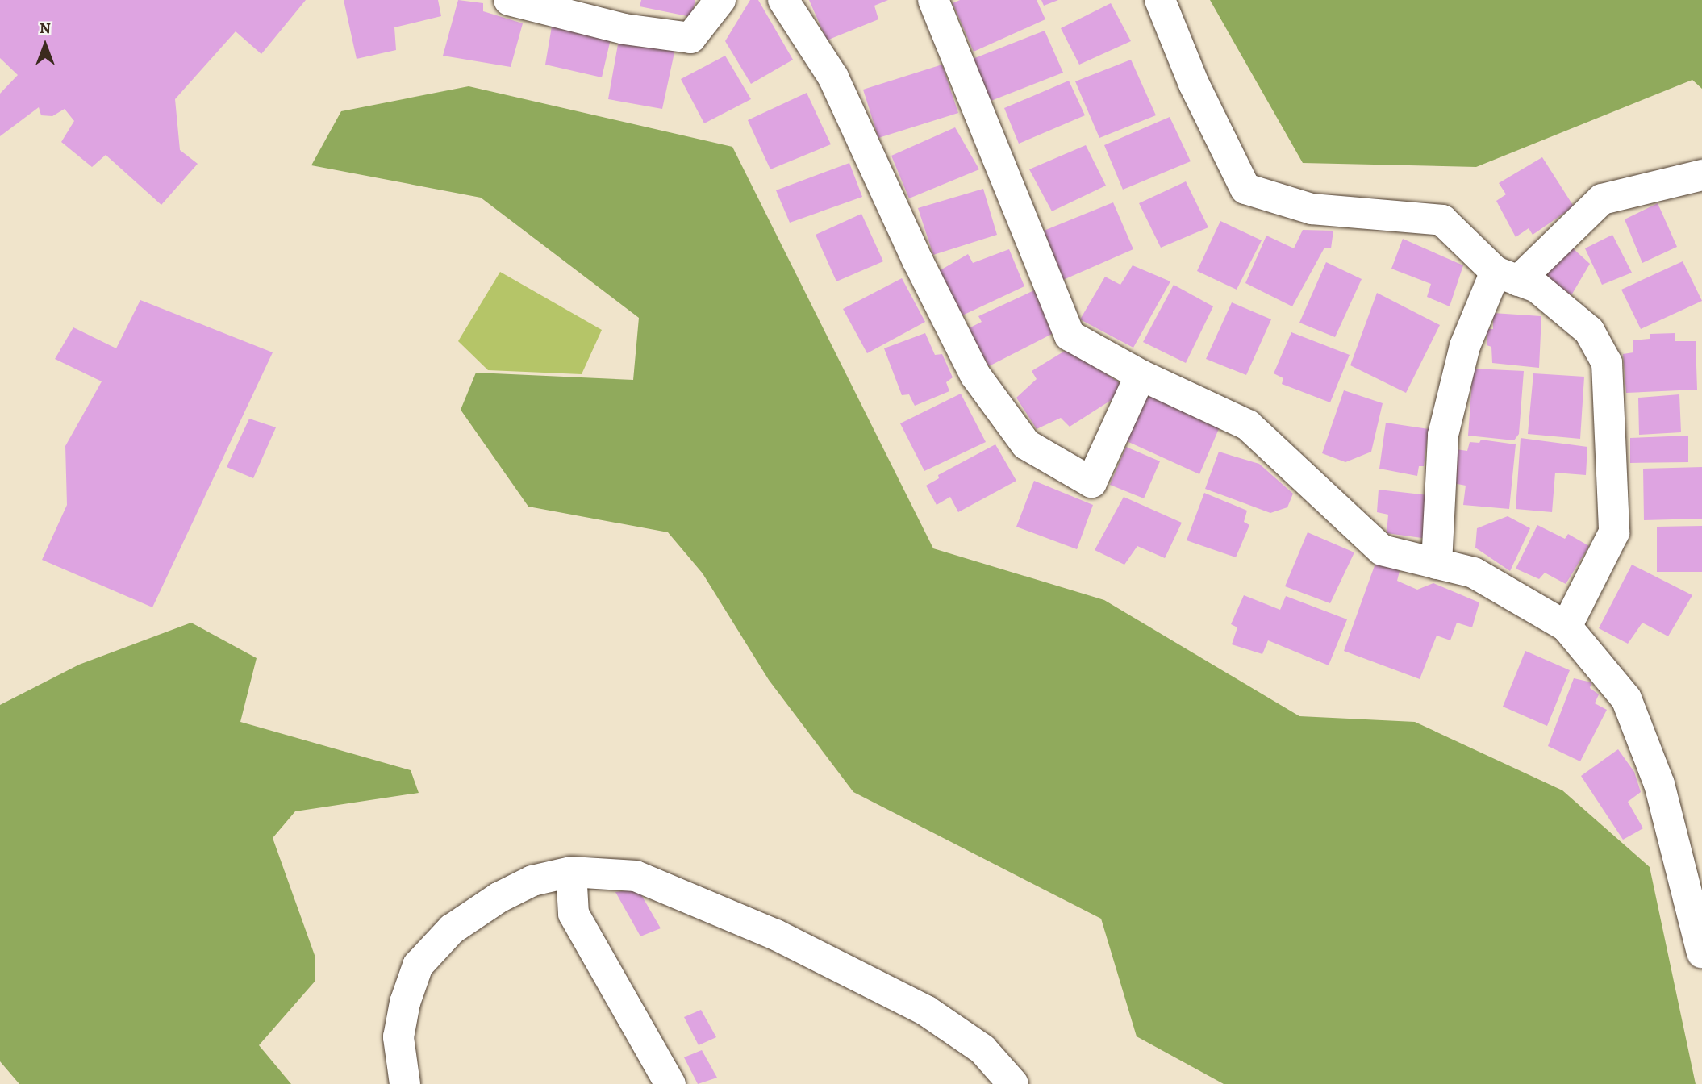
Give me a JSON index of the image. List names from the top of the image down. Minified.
{"north":"top"}
